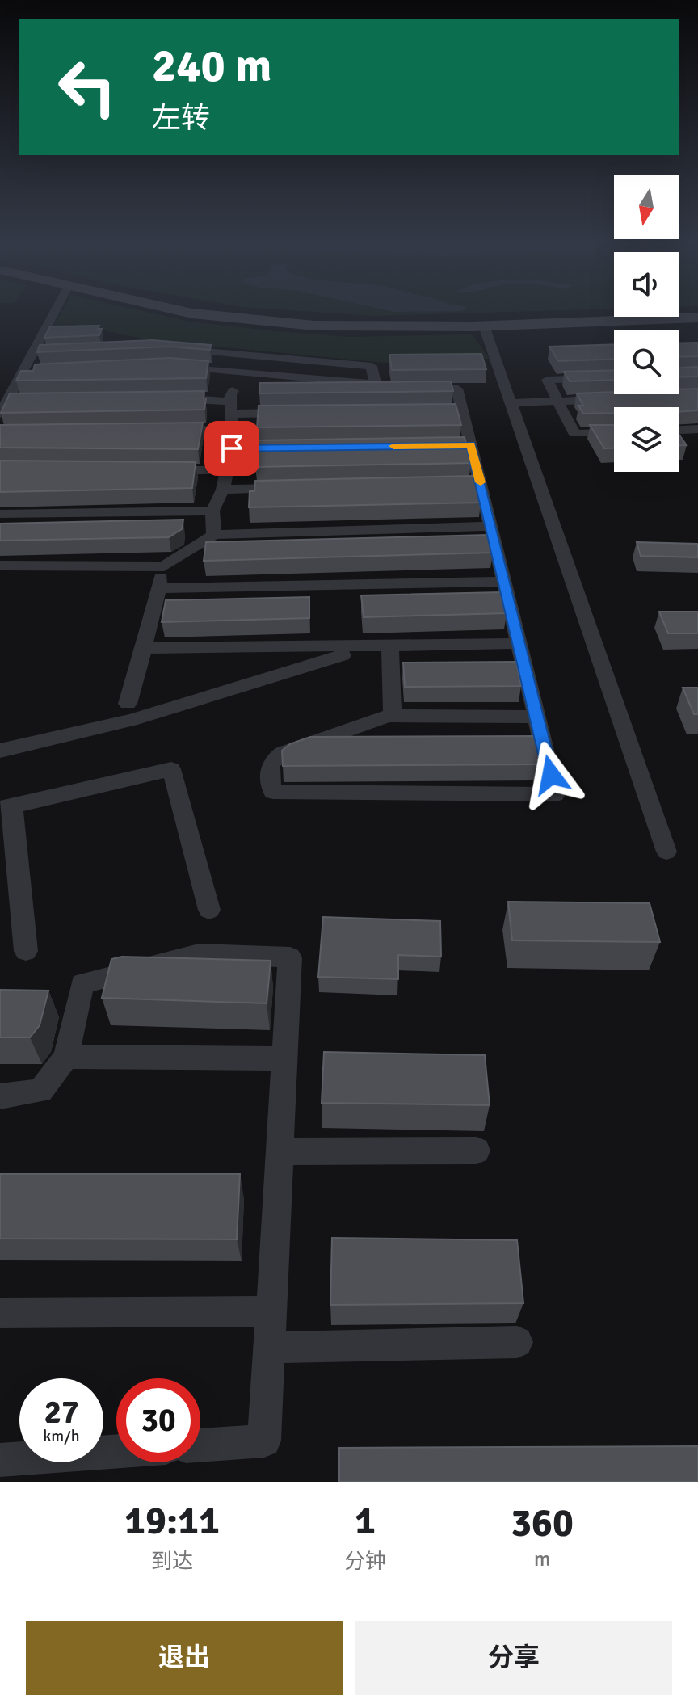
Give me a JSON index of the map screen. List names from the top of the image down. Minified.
{"north":"bottom","page":{"turn":["240 m","左转"],"speed":"27 km/h","limit":"30","eta":["19:11","到达","1","分钟","360","m"],"buttons":["退出","分享"]}}
